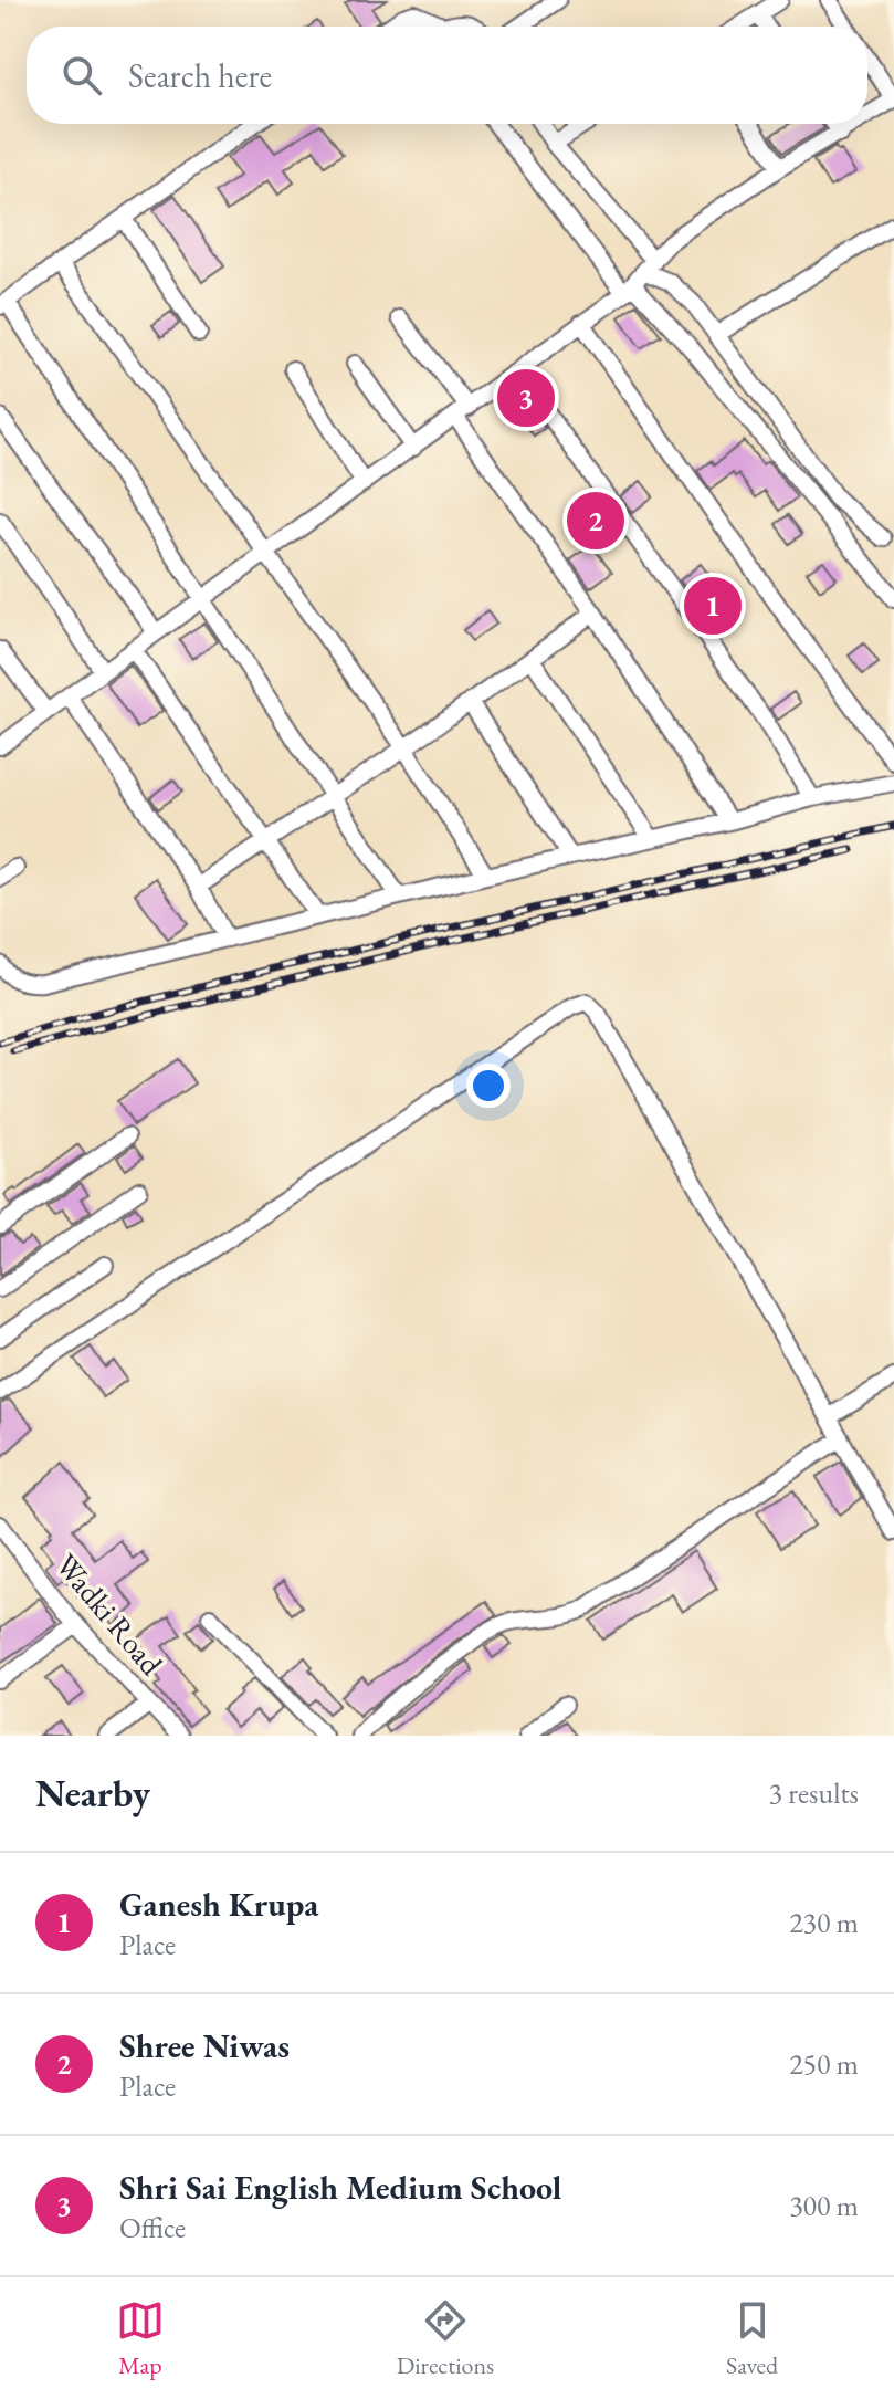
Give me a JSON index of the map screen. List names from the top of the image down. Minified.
{"streets":{"street":["Wadki Road"]},"page":{"search":"Search here","pins":["3","2","1"],"heading":["Nearby","3 results"],"list":[{"mark":"1","name":"Ganesh Krupa","note":"Place","value":"230 m"},{"mark":"2","name":"Shree Niwas","note":"Place","value":"250 m"},{"mark":"3","name":"Shri Sai English Medium School","note":"Office","value":"300 m"}],"nav":["Map","Directions","Saved"]}}
